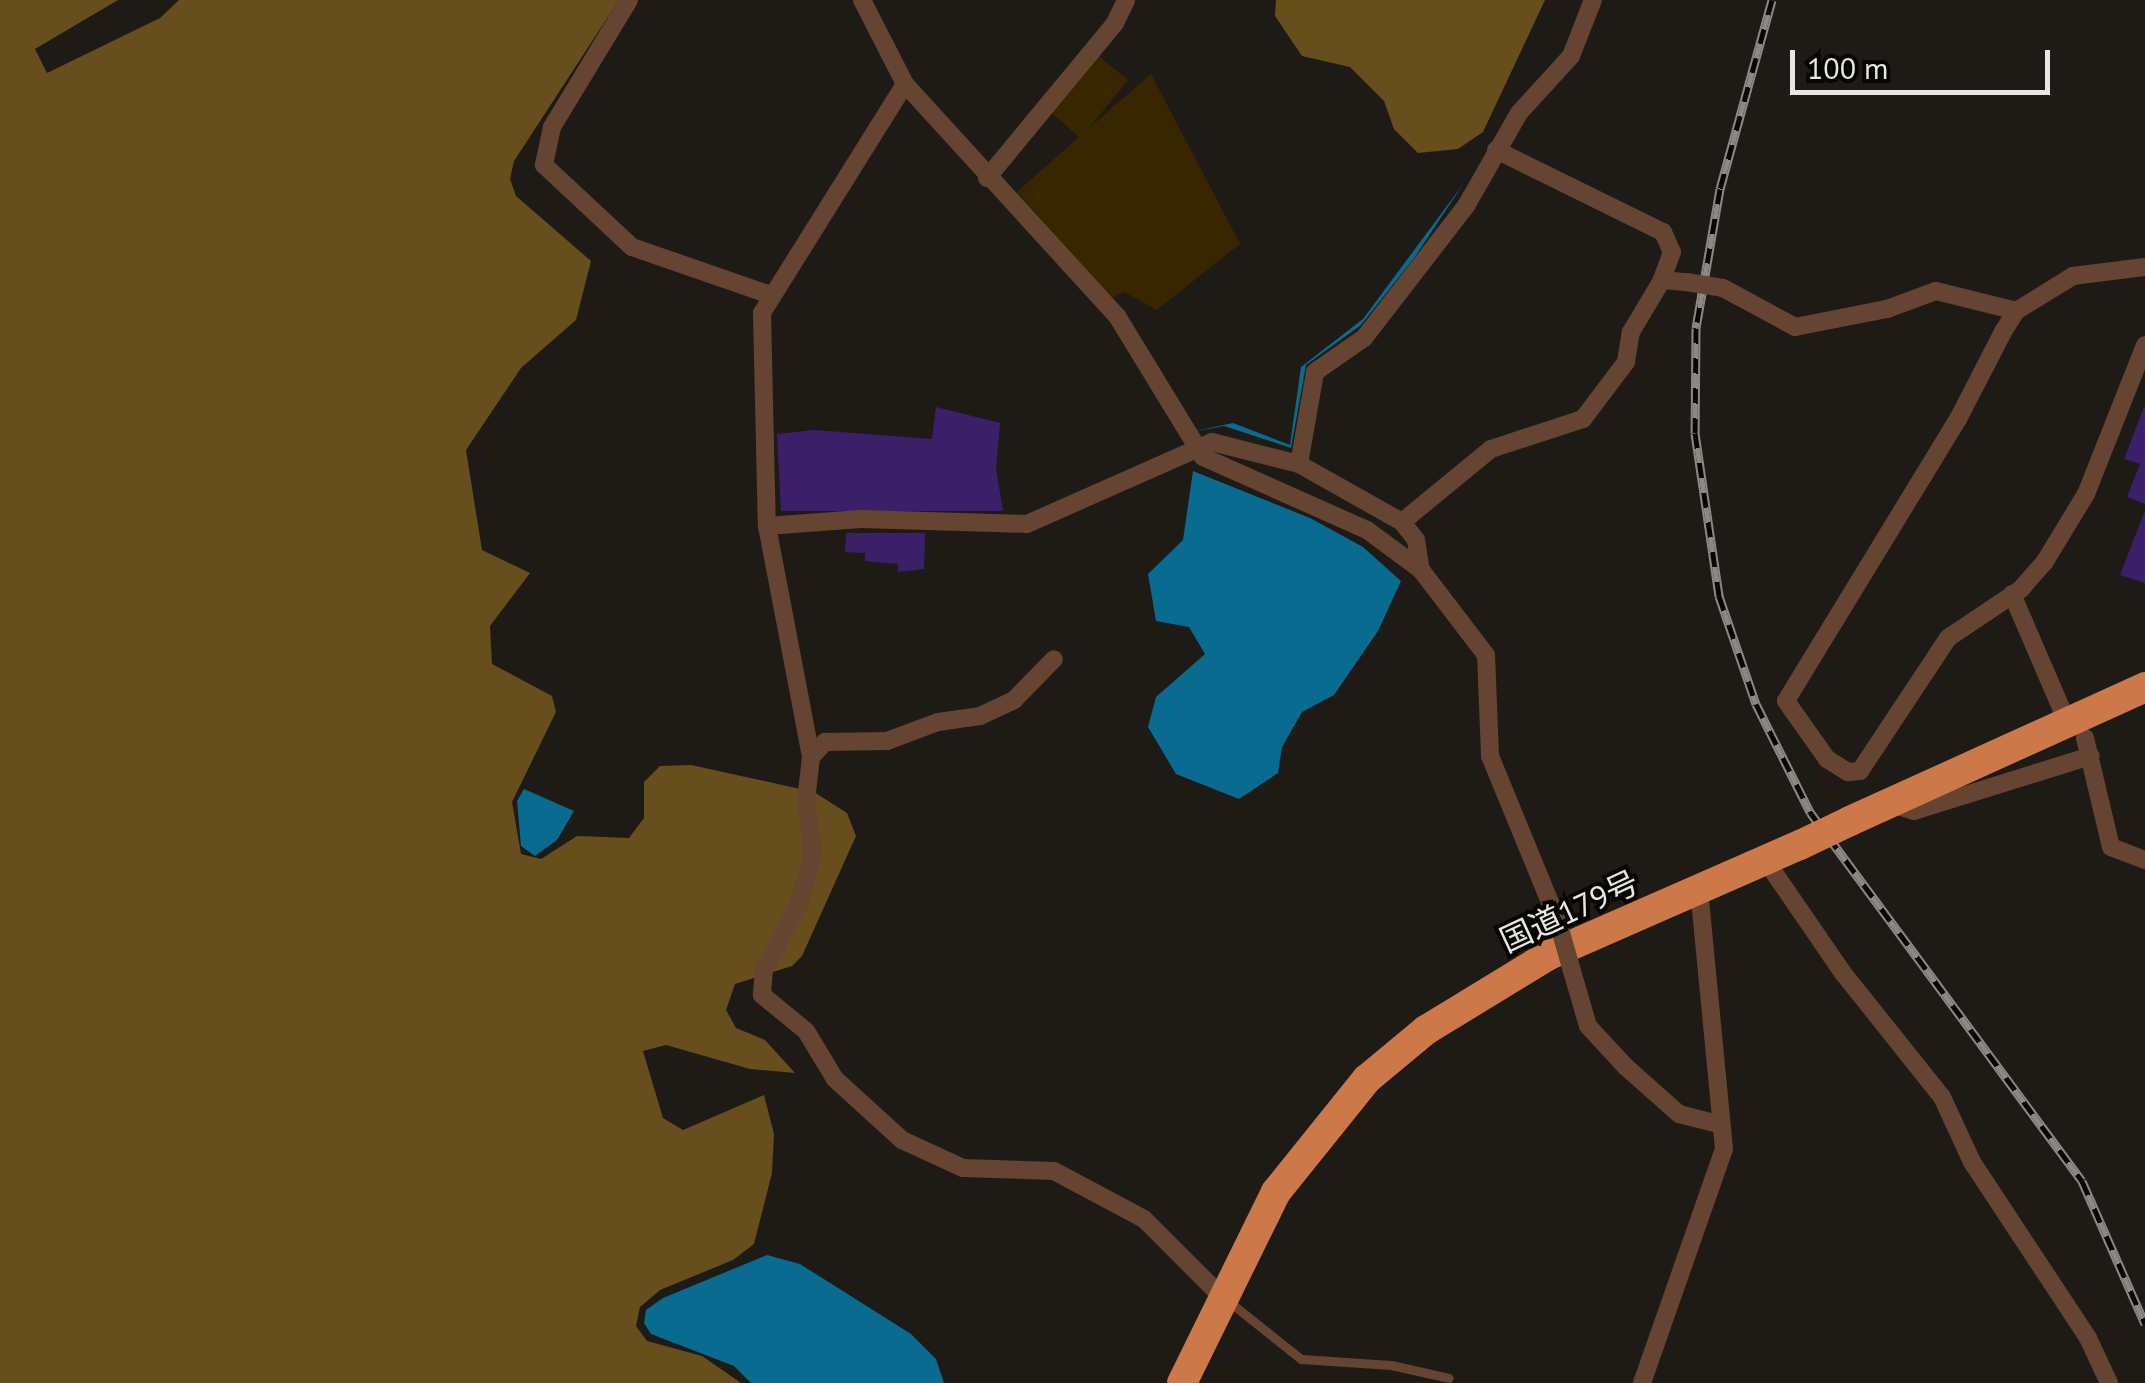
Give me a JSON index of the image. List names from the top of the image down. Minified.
{"streets":{"highway":["国道179号"]},"scale_bar":"100 m"}
